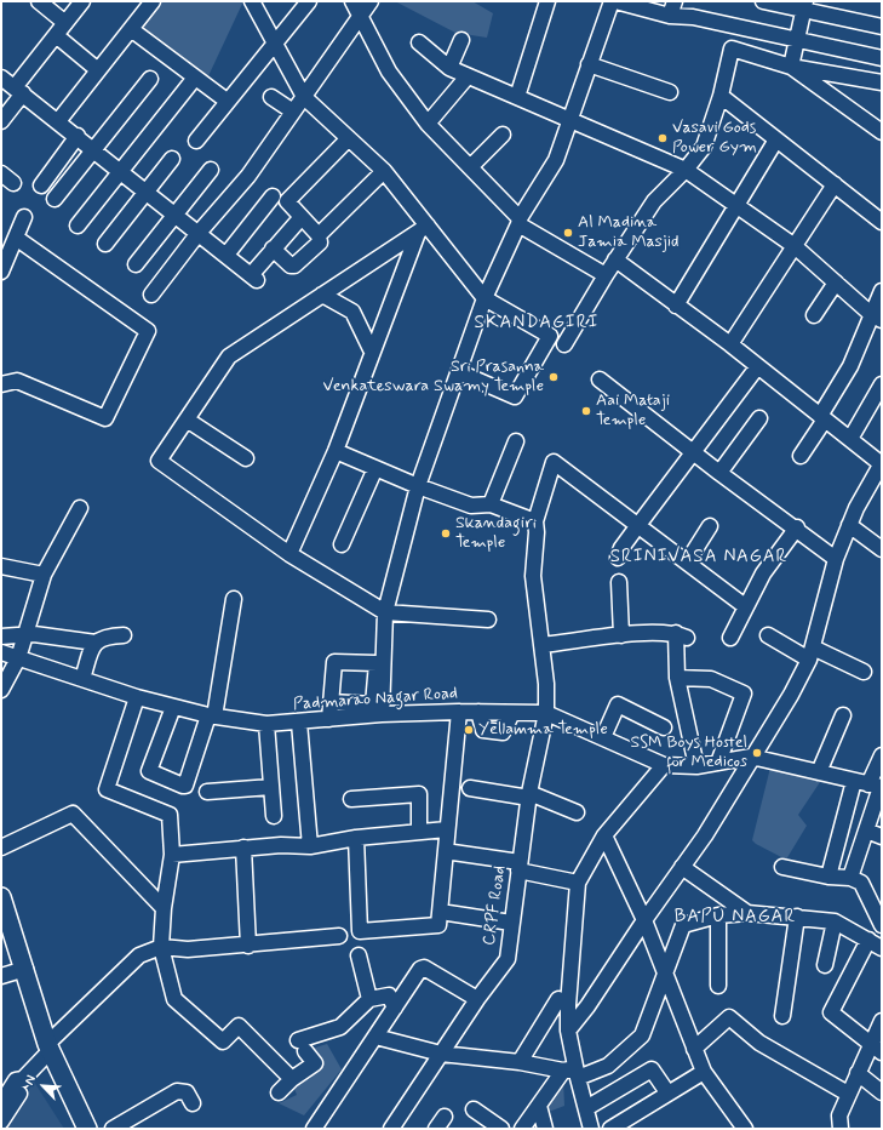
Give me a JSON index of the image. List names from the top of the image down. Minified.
{"streets":{"street":["Padmarao Nagar Road","CRPF Road"]},"crossings":[["Padmarao Nagar Road","CRPF Road"]],"districts":["SKANDAGIRI","SRINIVASA NAGAR","BAPU NAGAR"],"places":["Vasavi Gods Power Gym","Al Madina Jamia Masjid","Sri Prasanna Venkateswara Swamy Temple","Aai Mataji Temple","Skandagiri Temple","Yellamma Temple","SSM Boys Hostel for Medicos"],"north":"top left"}
